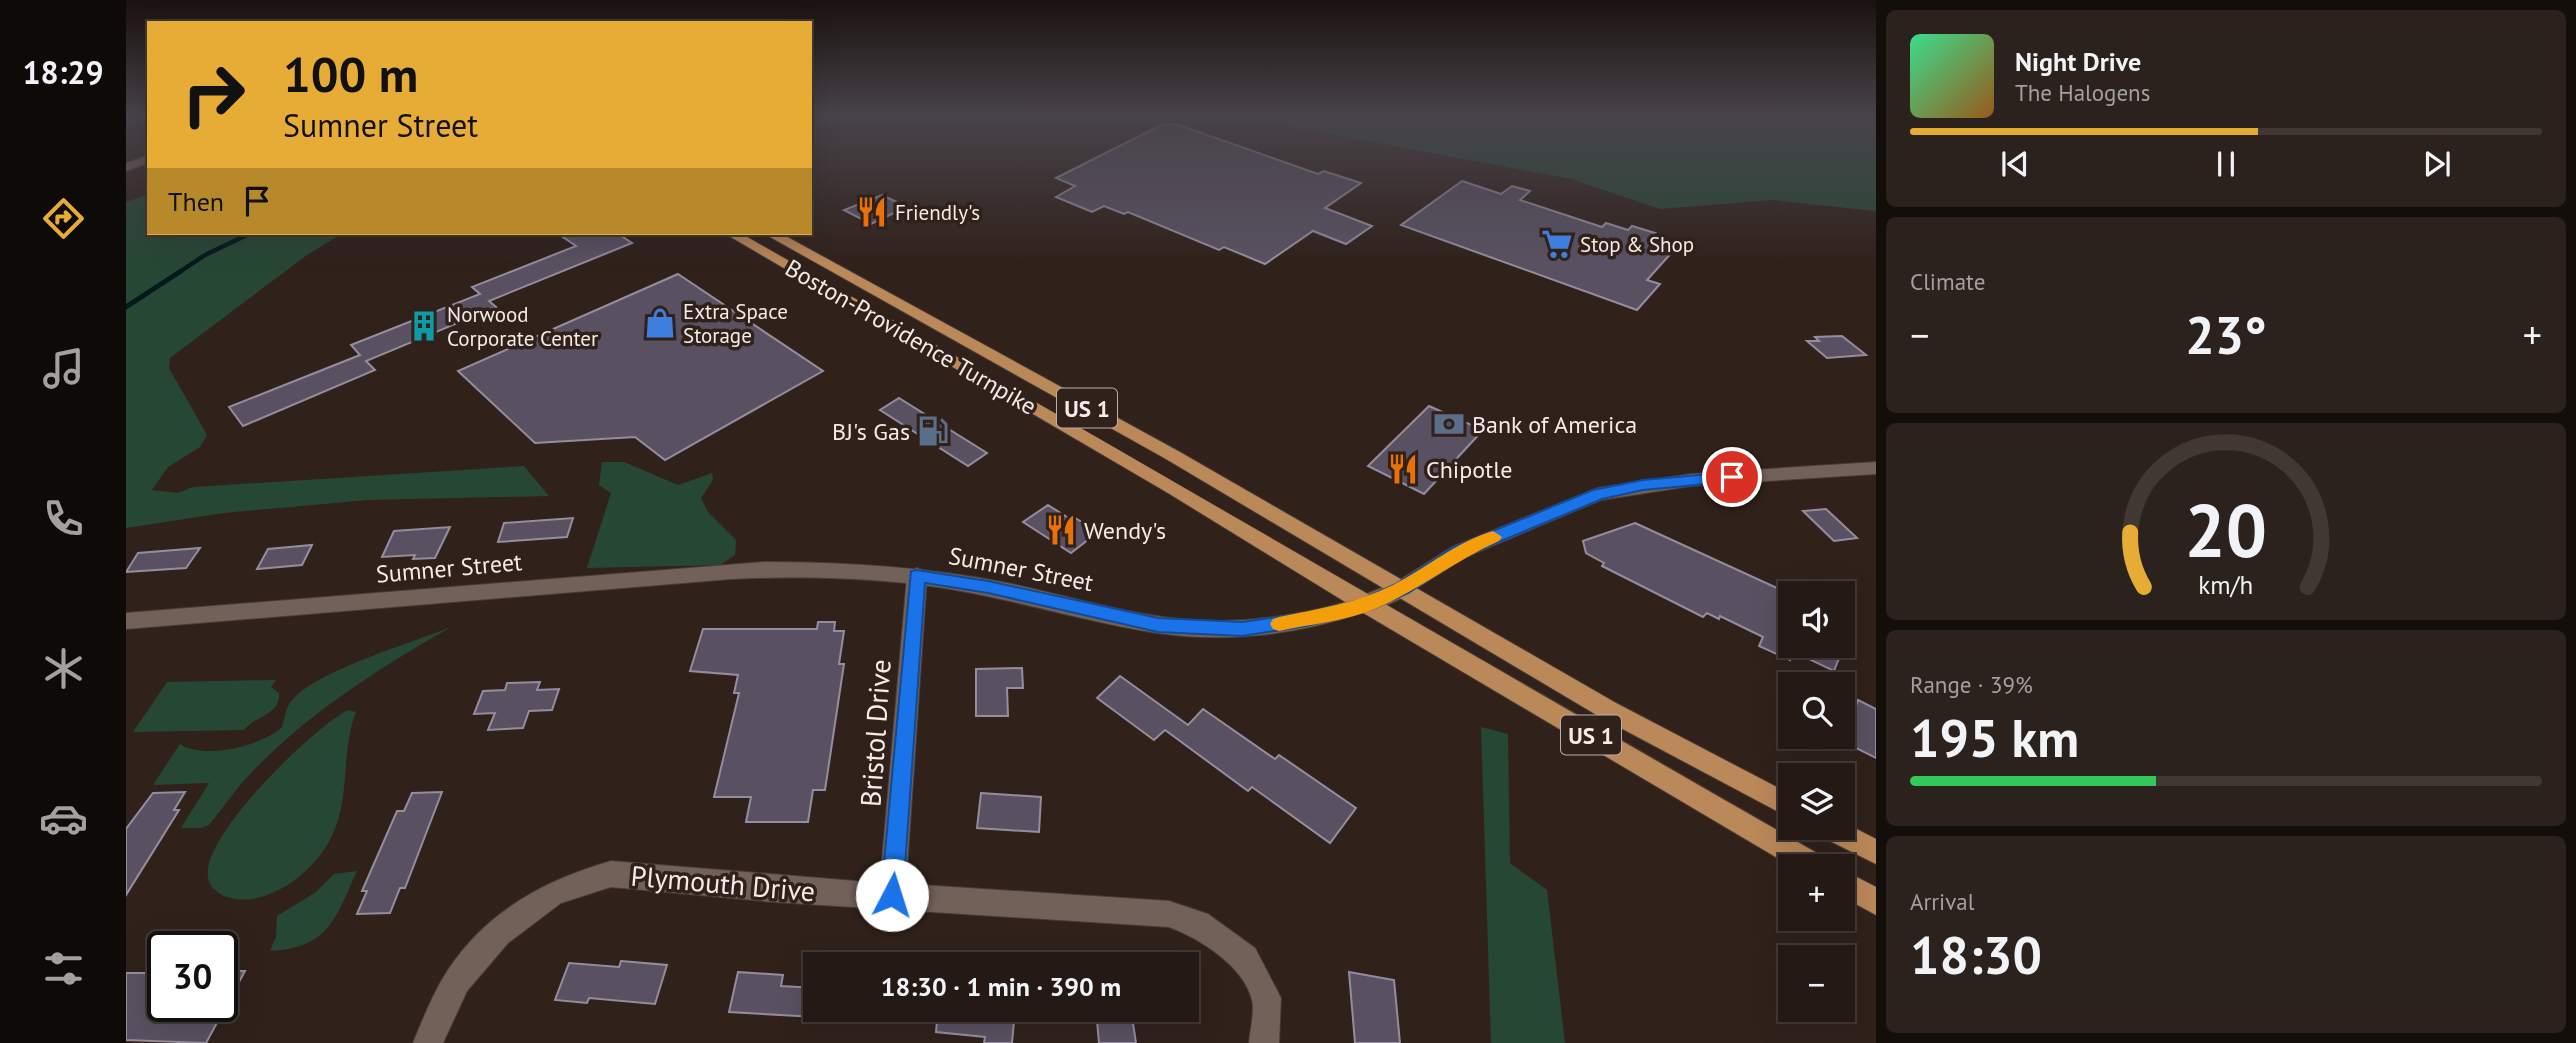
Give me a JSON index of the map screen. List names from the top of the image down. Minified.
{"streets":{"main road":["Boston-Providence Turnpike","US 1"],"street":["Sumner Street","Bristol Drive","Plymouth Drive"]},"crossings":[["Boston-Providence Turnpike","Sumner Street"],["Sumner Street","Bristol Drive"],["Bristol Drive","Plymouth Drive"]],"places":{"restaurant":["Friendly's","Chipotle","Wendy's"],"supermarket":["Stop & Shop"],"shop":["Extra Space Storage"],"building":["Norwood Corporate Center"],"bank":["Bank of America"],"fuel station":["BJ's Gas"]},"page":{"tabs":"18:29","turn":["100 m","Sumner Street"],"song":["Night Drive","The Halogens"],"then":"Then","tile":["Climate",["Range · 39%","195 km"],["Arrival","18:30"]],"heat":["−","23°","+"],"map_buttons":["+","−"],"limit":"30","trip":"18:30 · 1 min · 390 m","gauge":["20","km/h"]}}
